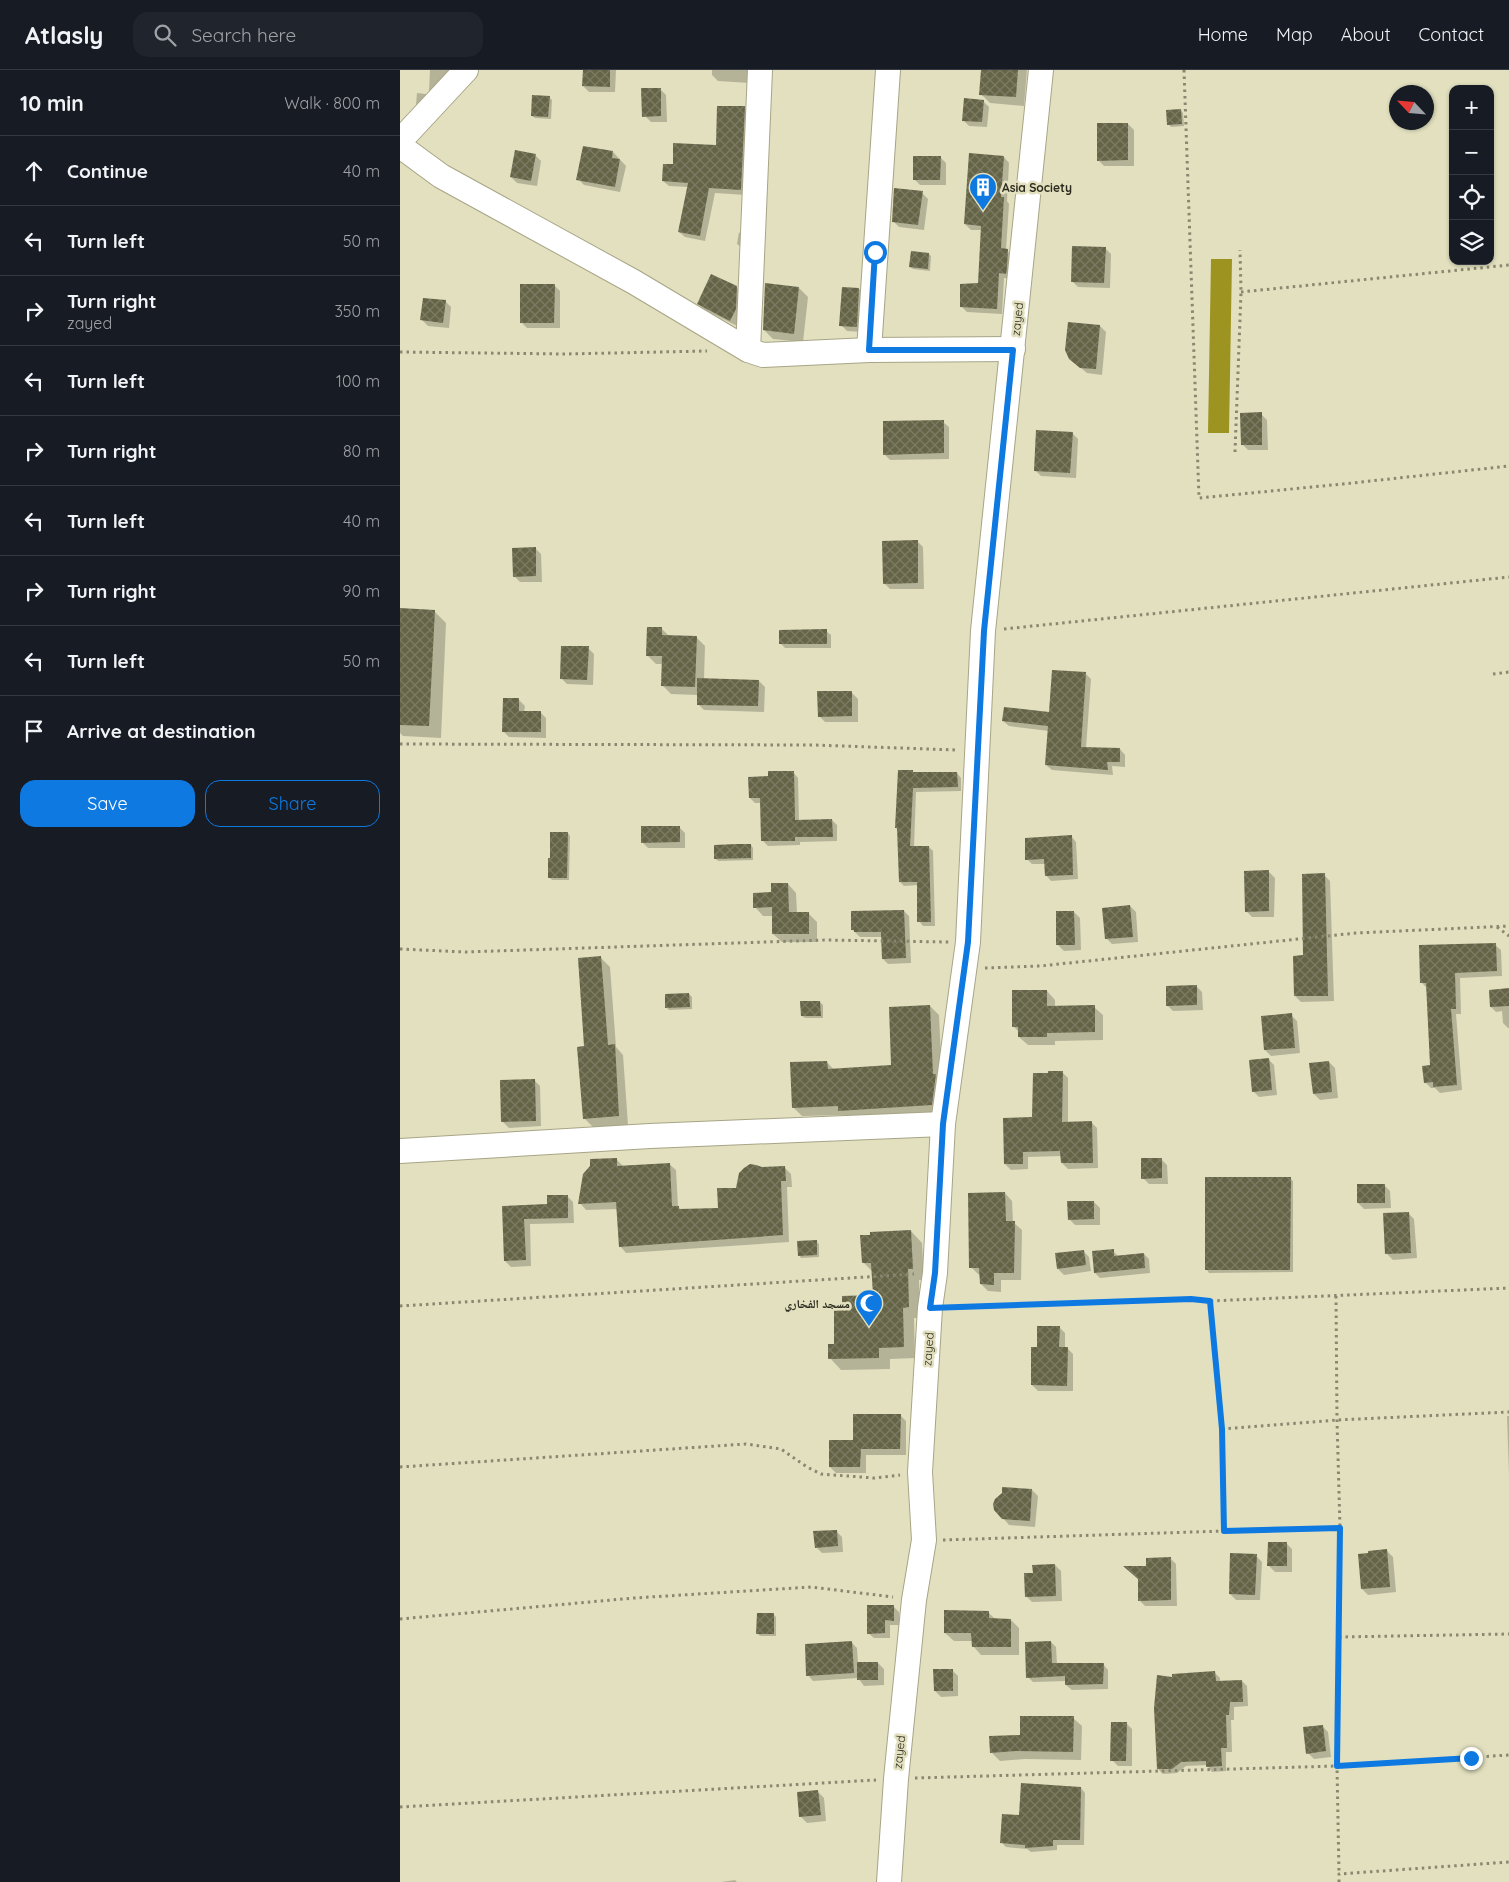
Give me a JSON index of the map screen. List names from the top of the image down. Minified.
{"streets":{"street":["zayed"]},"places":{"building":["Asia Society"],"mosque":["مسجد الفخاري"]},"north":"top left","page":{"header":"Atlasly","search":"Search here","nav":["Home","Map","About","Contact"],"heading":["10 min","Walk · 800 m"],"map_buttons":["+","−"],"list":[["Continue","40 m"],["Turn left","50 m"],["Turn right","zayed","350 m"],["Turn left","100 m"],["Turn right","80 m"],["Turn left","40 m"],["Turn right","90 m"],["Turn left","50 m"],"Arrive at destination"],"buttons":["Save","Share"]}}
